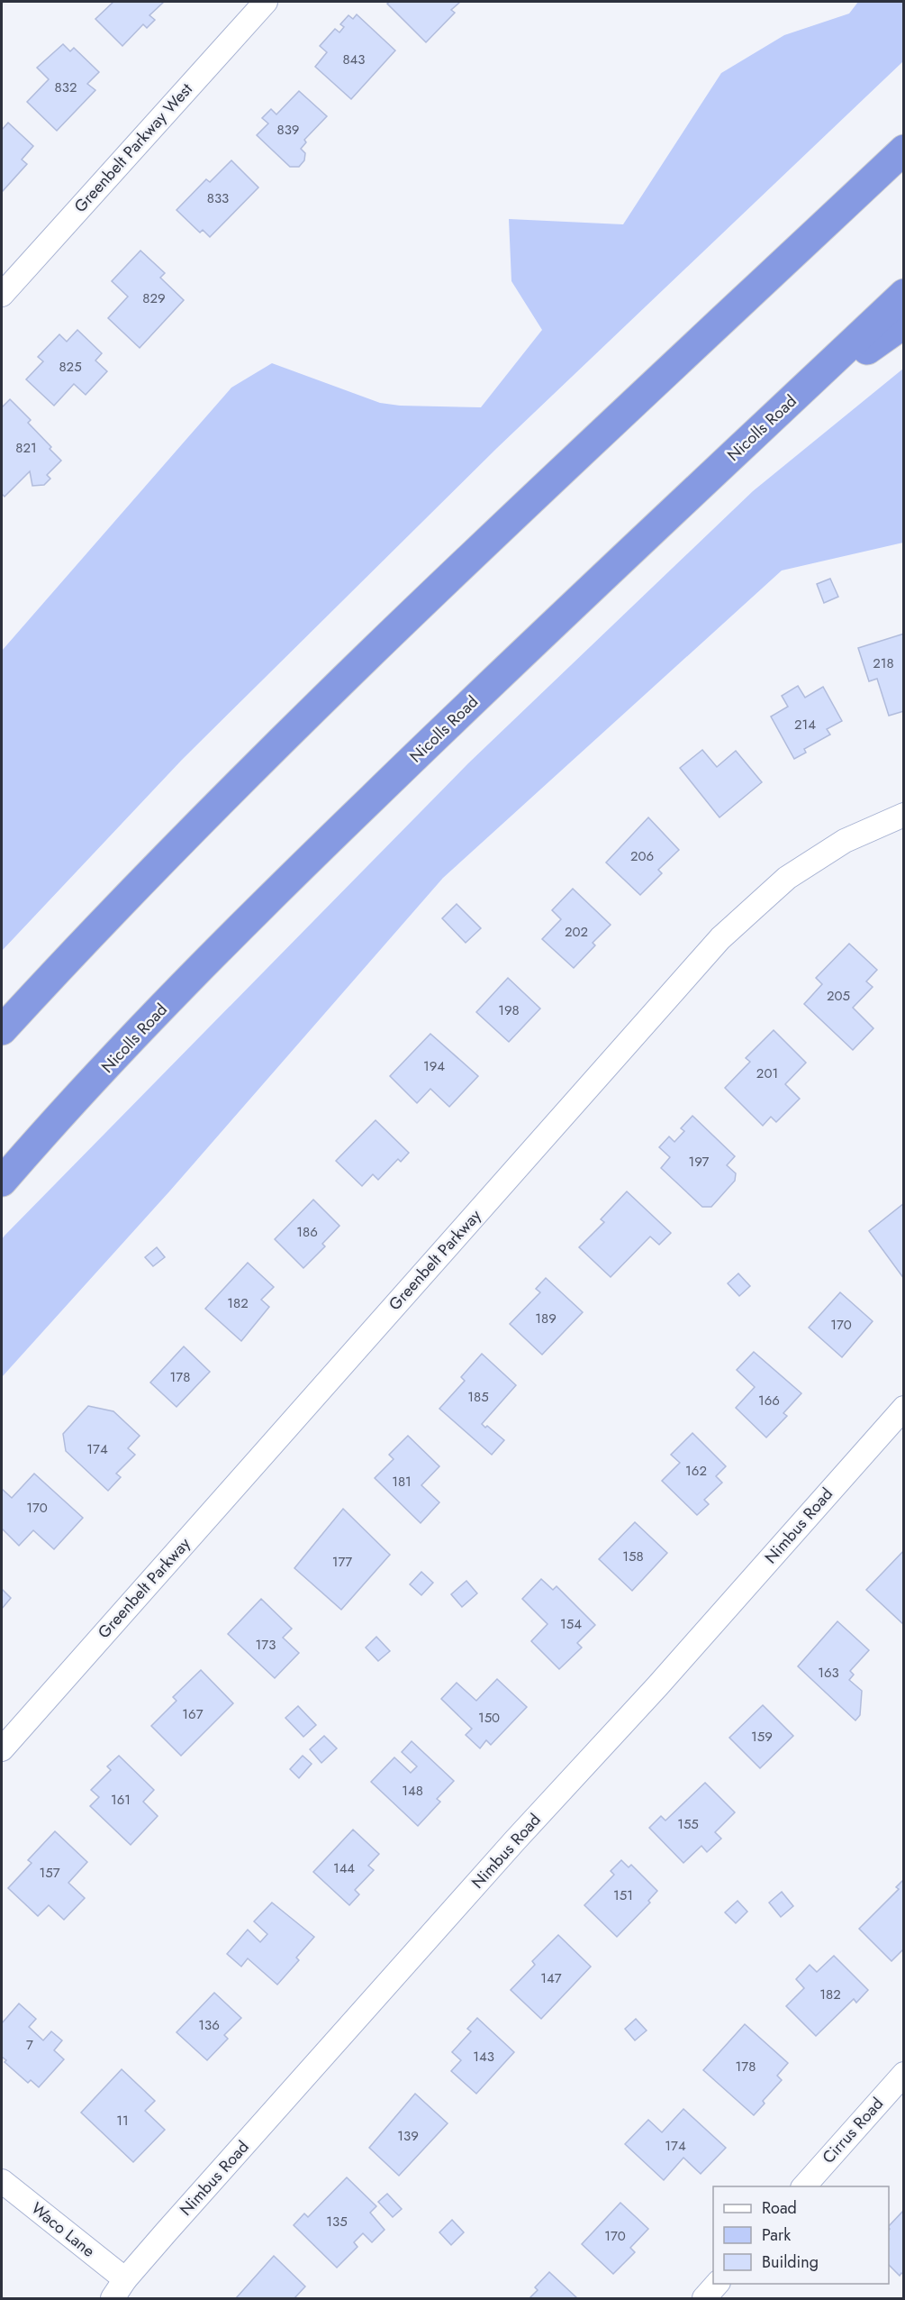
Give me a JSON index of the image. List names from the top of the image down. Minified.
{"streets":{"highway":["Nicolls Road"],"street":["Greenbelt Parkway West","Greenbelt Parkway","Nimbus Road","Cirrus Road","Waco Lane"]},"crossings":[["Nimbus Road","Waco Lane"]],"house_numbers":["843","832","839","833","829","825","821","218","214","206","202","205","198","194","201","197","186","182","189","170","178","185","166","174","162","181","170","158","177","154","173","163","167","150","159","148","161","155","144","157","151","147","182","136","7","143","178","11","139","174","135","170"],"legend":["Road","Park","Building"]}
